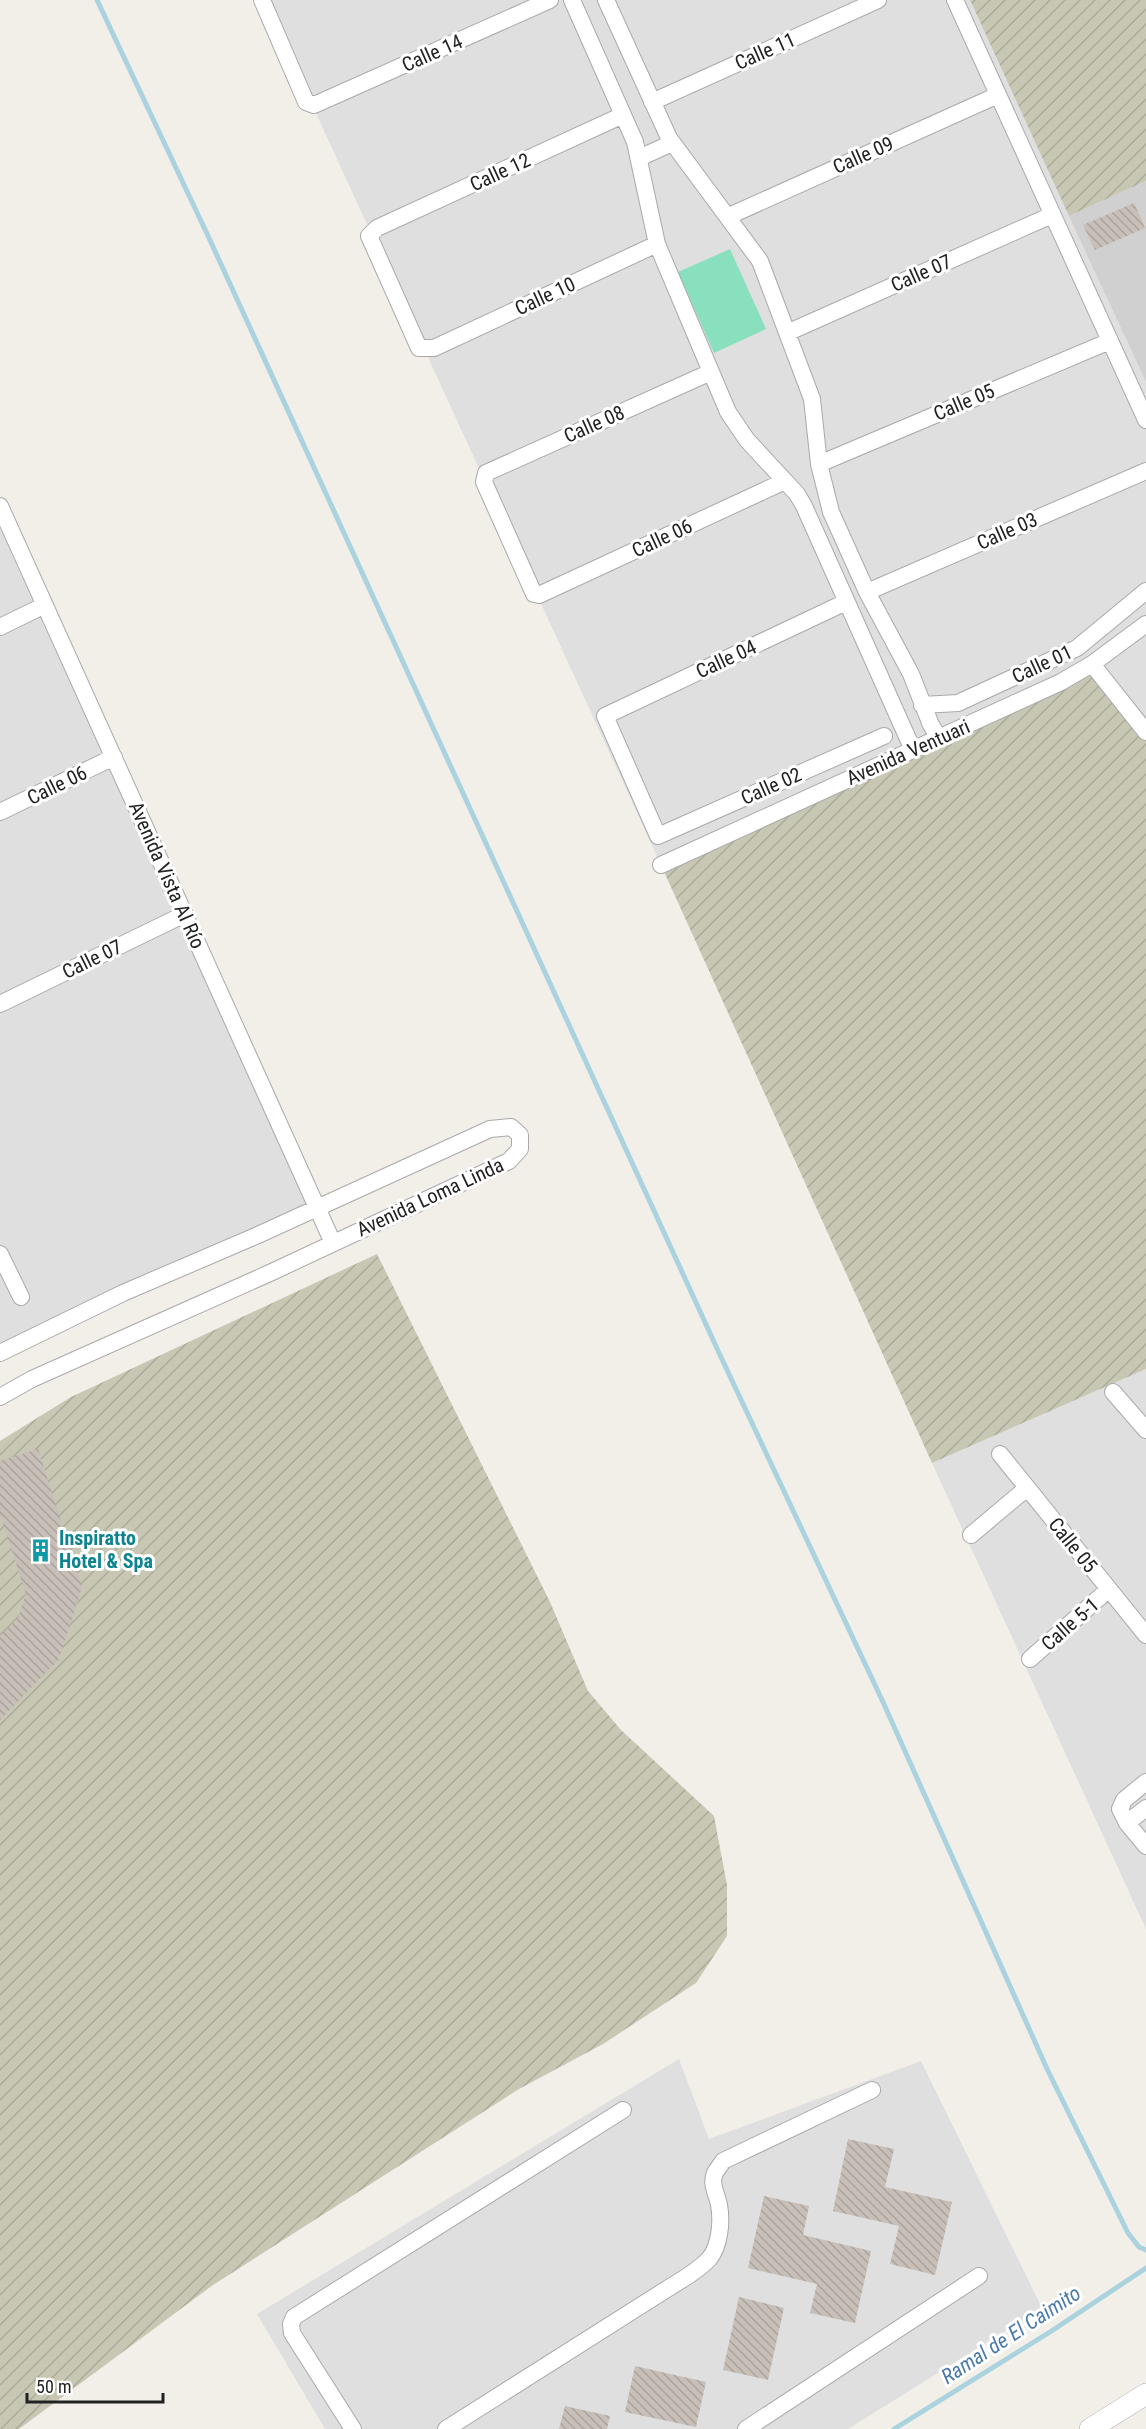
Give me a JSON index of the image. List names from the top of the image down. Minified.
{"streets":{"street":["Calle 11","Calle 14","Calle 09","Calle 12","Calle 07","Calle 10","Calle 05","Calle 08","Calle 03","Calle 06","Calle 04","Calle 01","Avenida Ventuari","Calle 02","Avenida Vista Al Río","Avenida Loma Linda","Calle 5-1"]},"crossings":[["Calle 12","Calle 10"],["Calle 07","Avenida Vista Al Río"],["Calle 05","Calle 5-1"],["Calle 08","Calle 06"],["Calle 06","Avenida Vista Al Río"],["Calle 04","Calle 02"],["Avenida Vista Al Río","Avenida Loma Linda"]],"water":["Ramal de El Caimito"],"places":{"building":["Inspiratto Hotel & Spa"]},"scale_bar":"50 m"}
